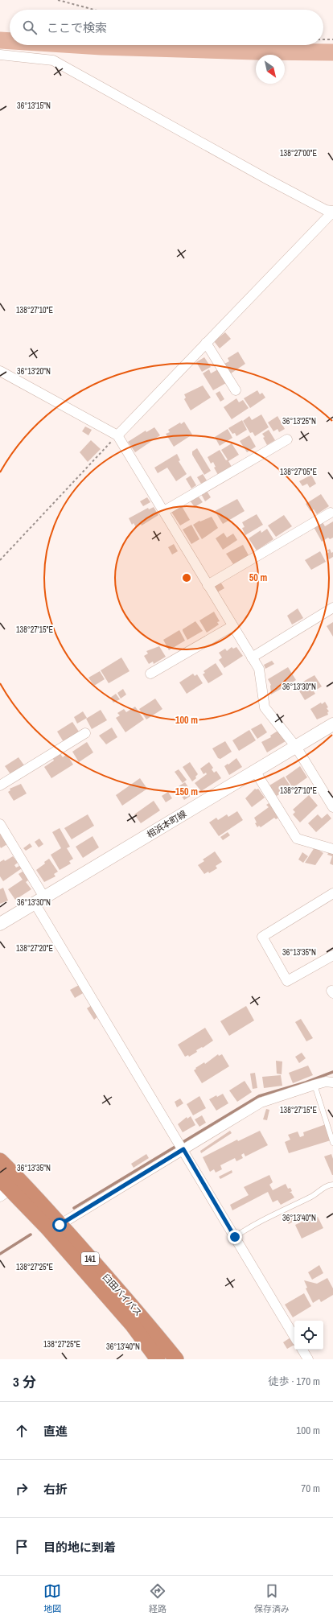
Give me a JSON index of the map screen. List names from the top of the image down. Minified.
{"streets":{"highway":["141","臼田バイパス"],"main road":["相浜本町線"]},"north":"bottom right","page":{"search":"ここで検索","heading":["3 分","徒歩 · 170 m"],"list":[["直進","100 m"],["右折","70 m"],"目的地に到着"],"nav":["地図","経路","保存済み"]},"coordinates":["36°13'15\"N","138°27'00\"E","138°27'10\"E","36°13'20\"N","36°13'25\"N","138°27'05\"E","138°27'15\"E","36°13'30\"N","138°27'20\"E","36°13'35\"N","36°13'40\"N","138°27'25\"E"],"rings":["50 m","100 m","150 m"]}
